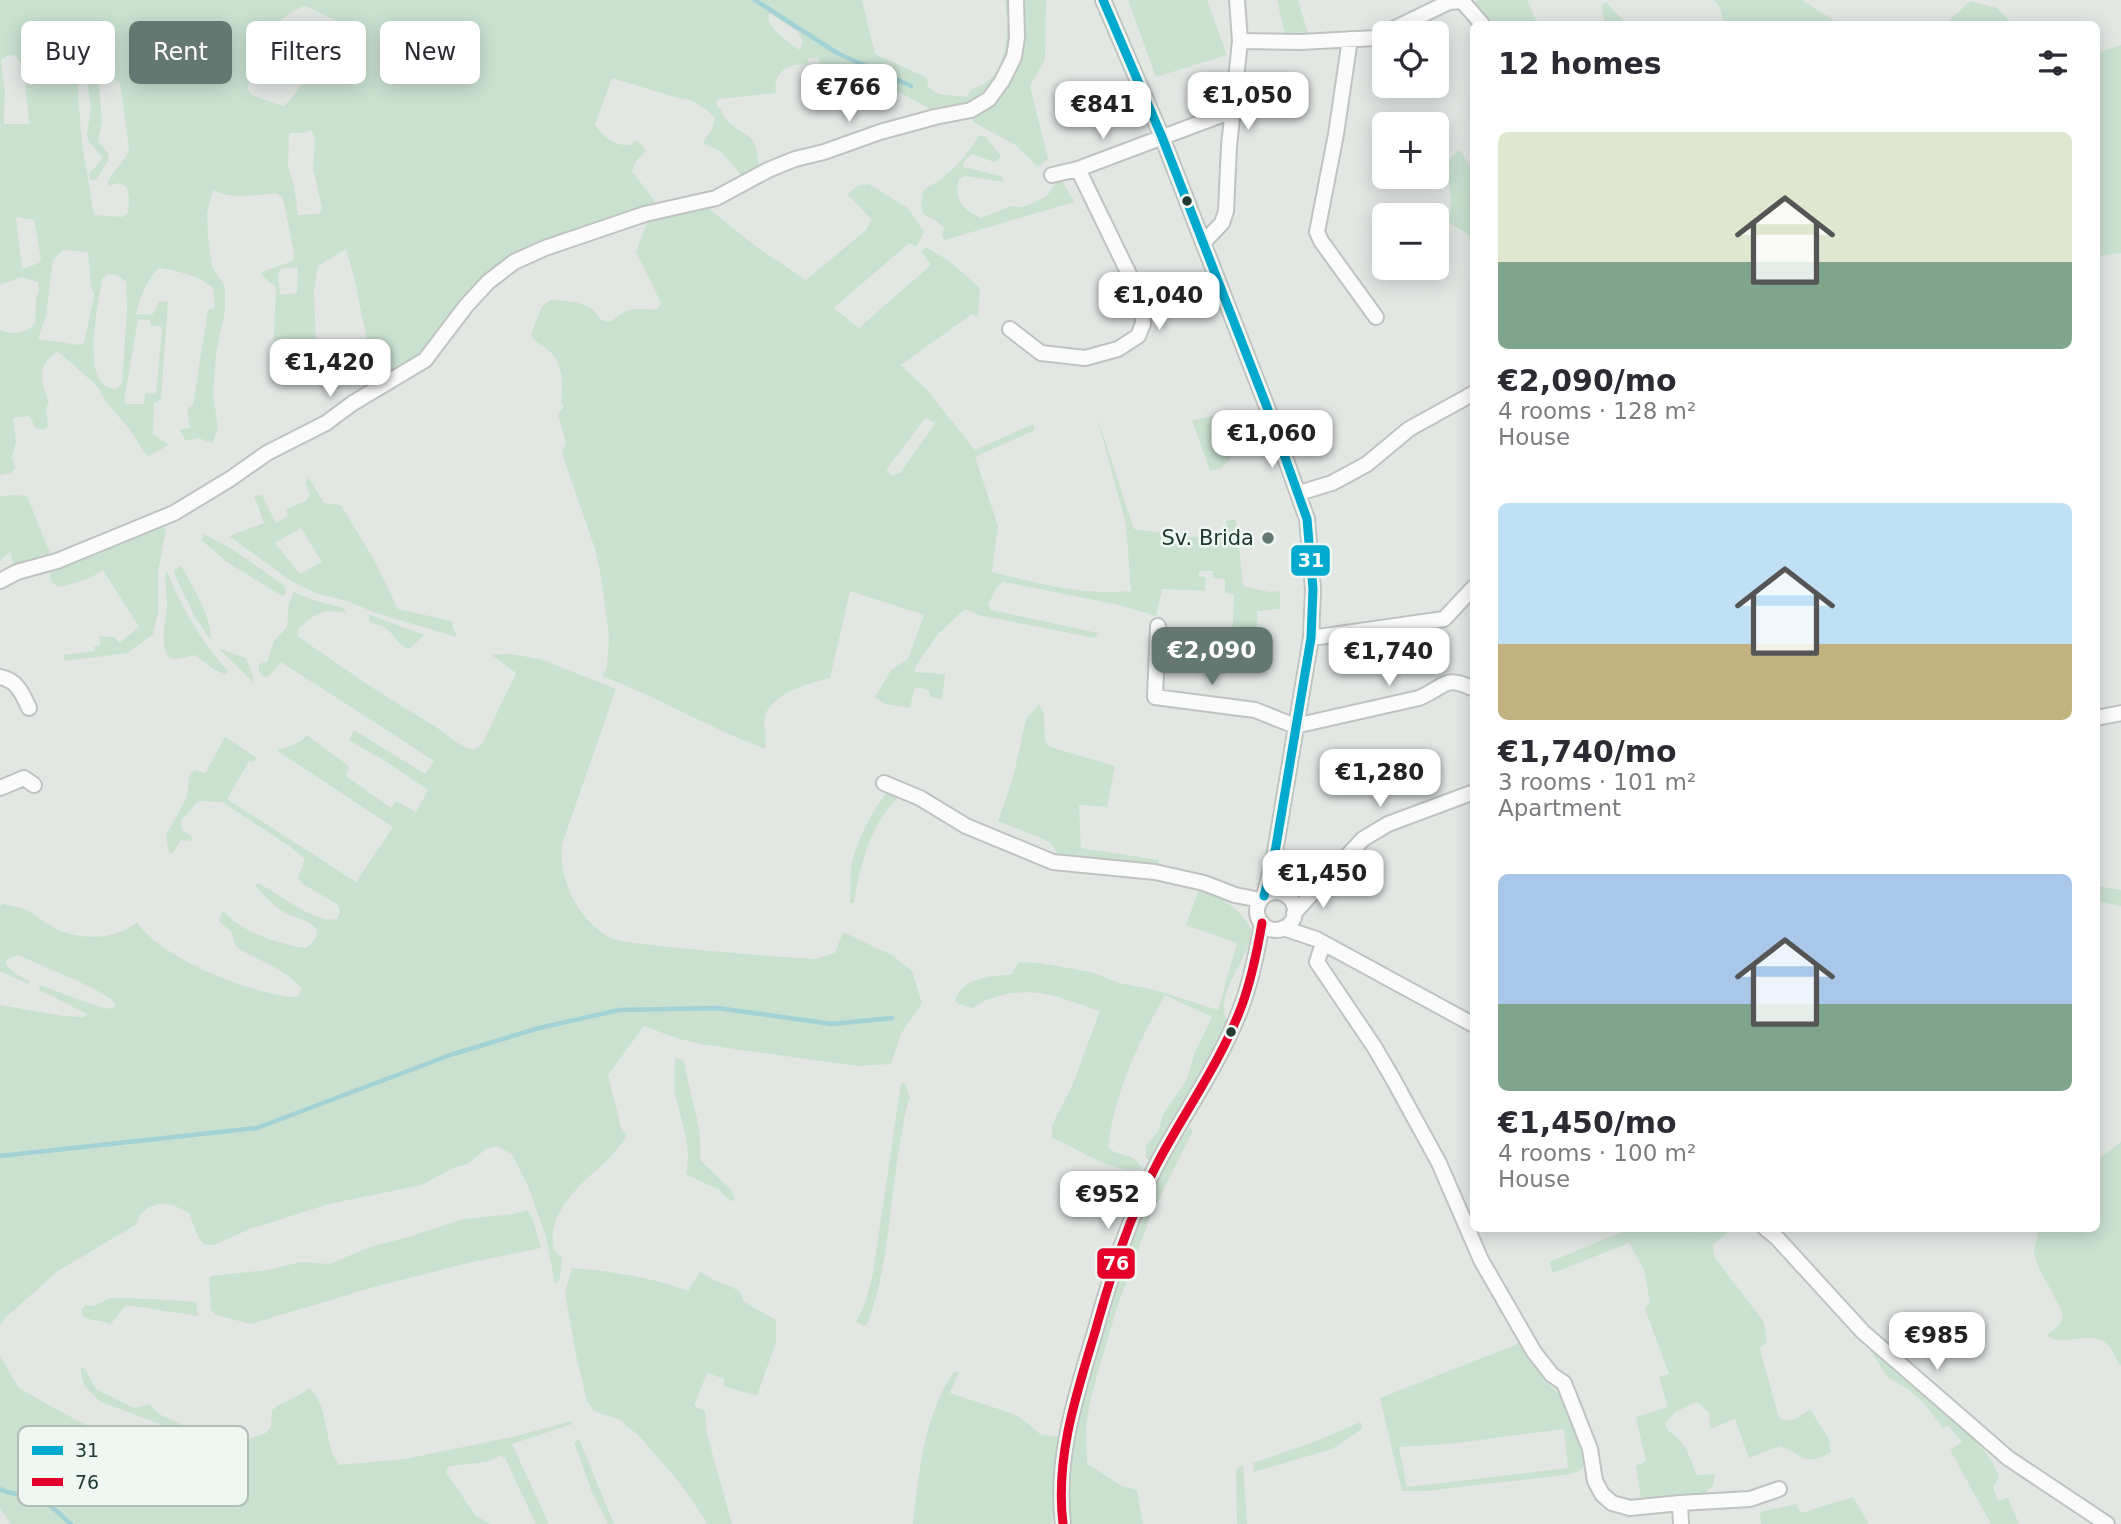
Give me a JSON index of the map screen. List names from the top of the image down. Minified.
{"places":["Sv. Brida"],"lines":["transit line 31","transit line 76"],"legend":["31","76"],"page":{"map_buttons":["+","−"],"chip":["Buy","Rent","Filters","New"],"heading":"12 homes","price":["€766","€1,050","€841","€1,040","€1,420","€1,060","€2,090","€1,740","€1,280","€1,450","€952","€985"],"list":[{"name":"€2,090/mo","note":"4 rooms · 128 m² · House"},{"name":"€1,740/mo","note":"3 rooms · 101 m² · Apartment"},{"name":"€1,450/mo","note":"4 rooms · 100 m² · House"}]}}
